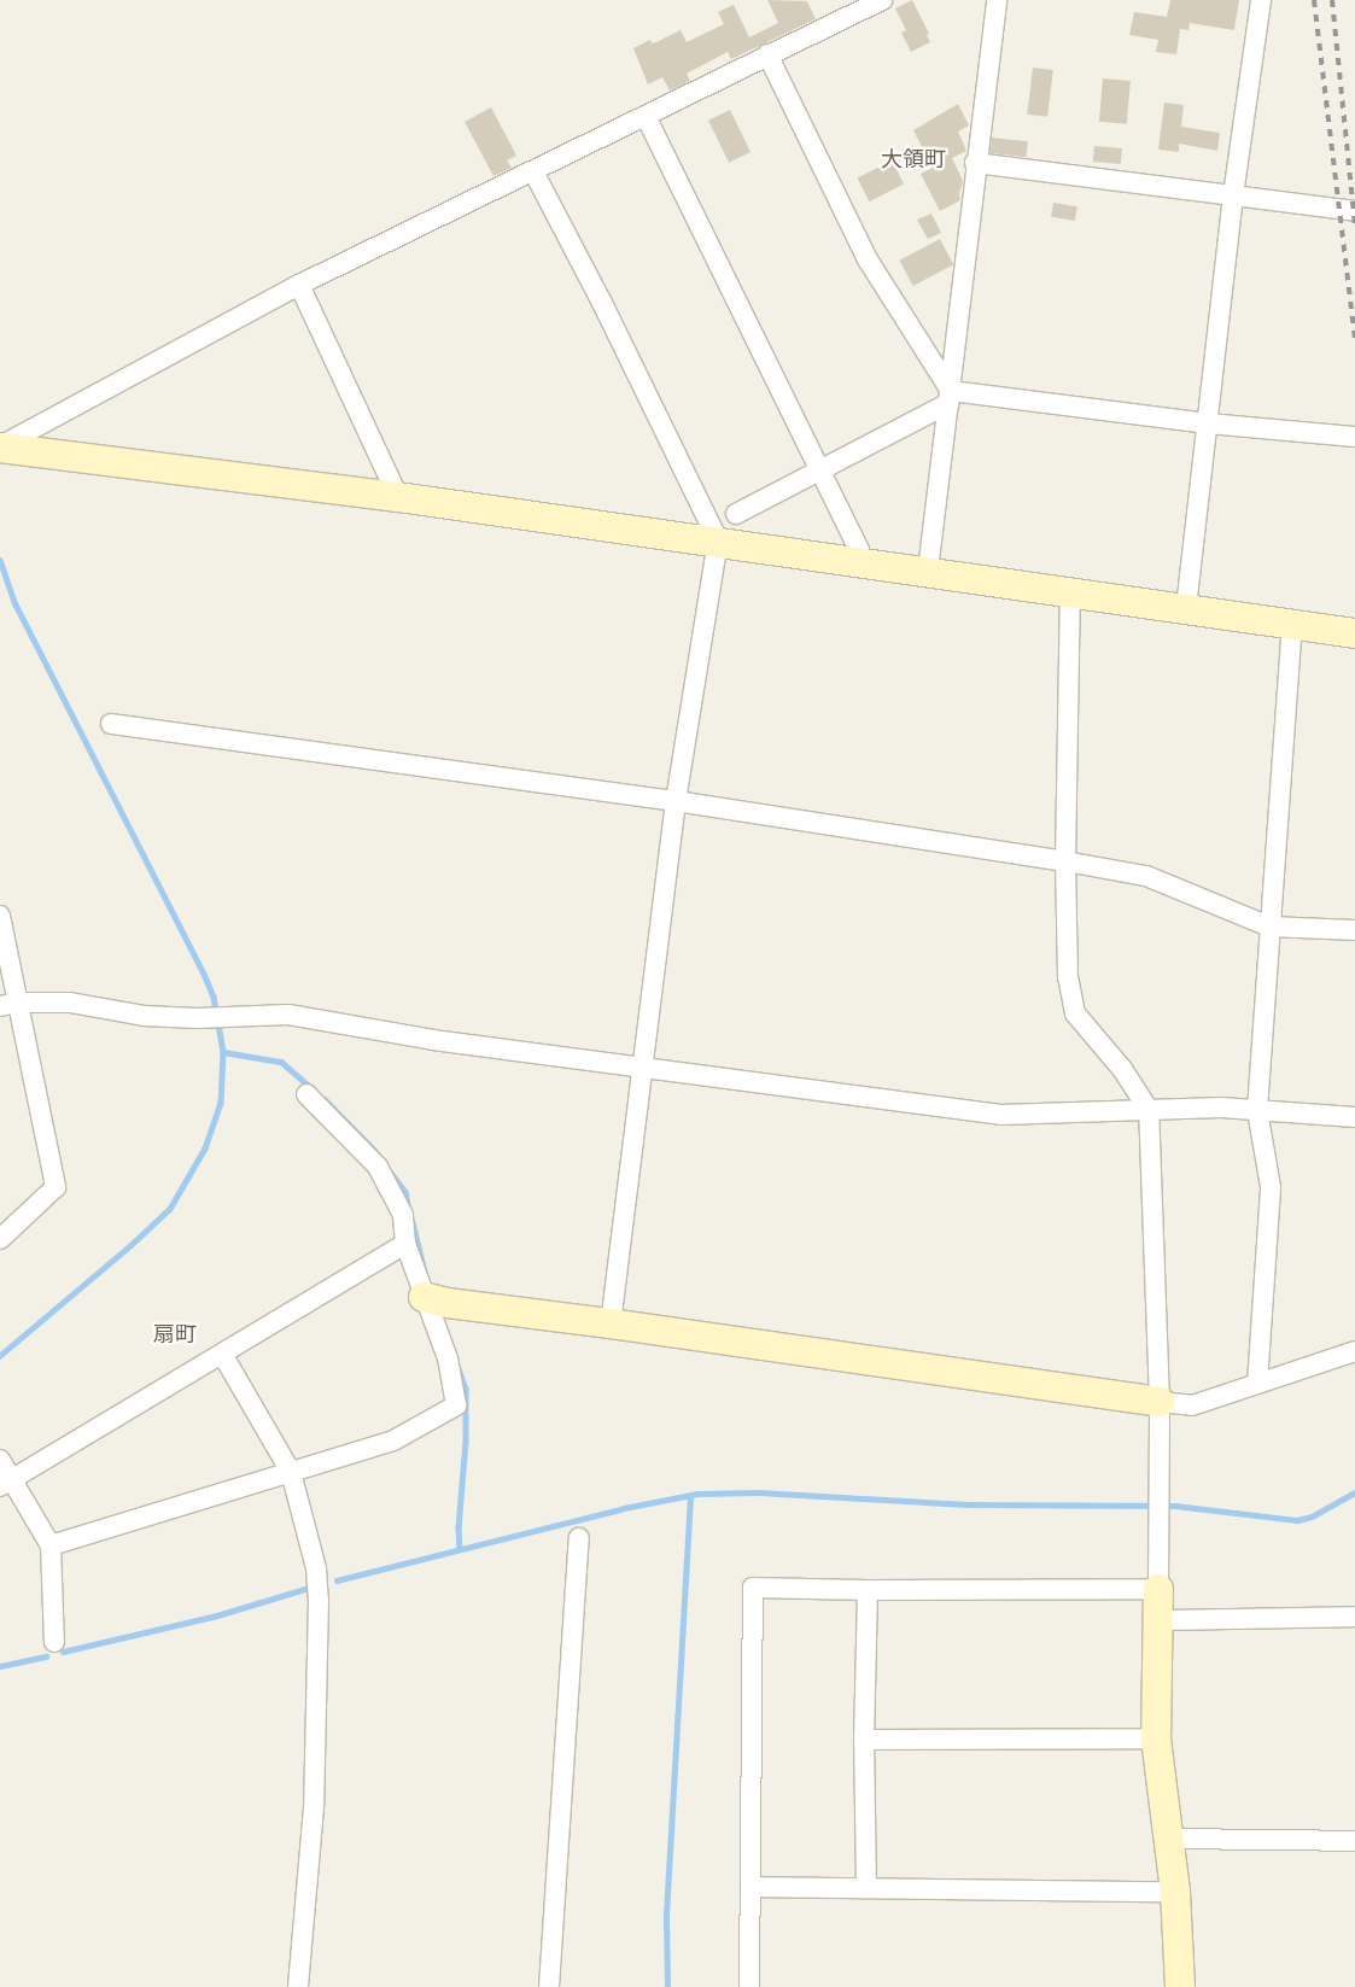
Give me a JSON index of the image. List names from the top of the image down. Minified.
{"districts":["大領町","扇町"]}
